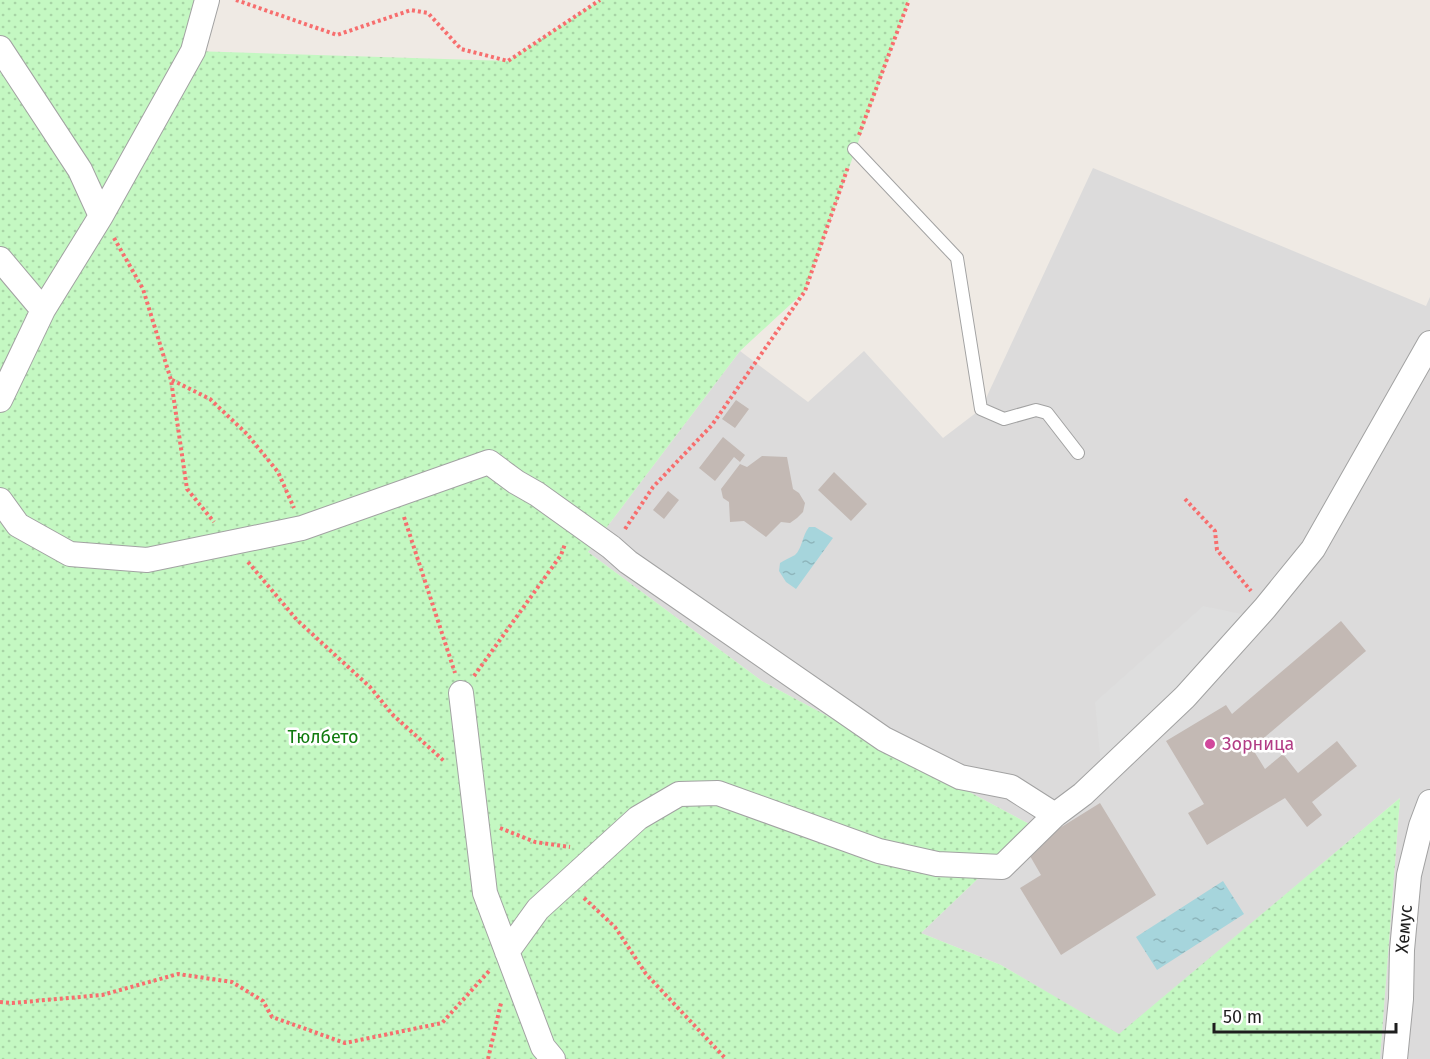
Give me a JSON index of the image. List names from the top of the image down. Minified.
{"streets":{"street":["Хемус"]},"parks":["Тюлбето"],"places":["Зорница"],"scale_bar":"50 m"}
